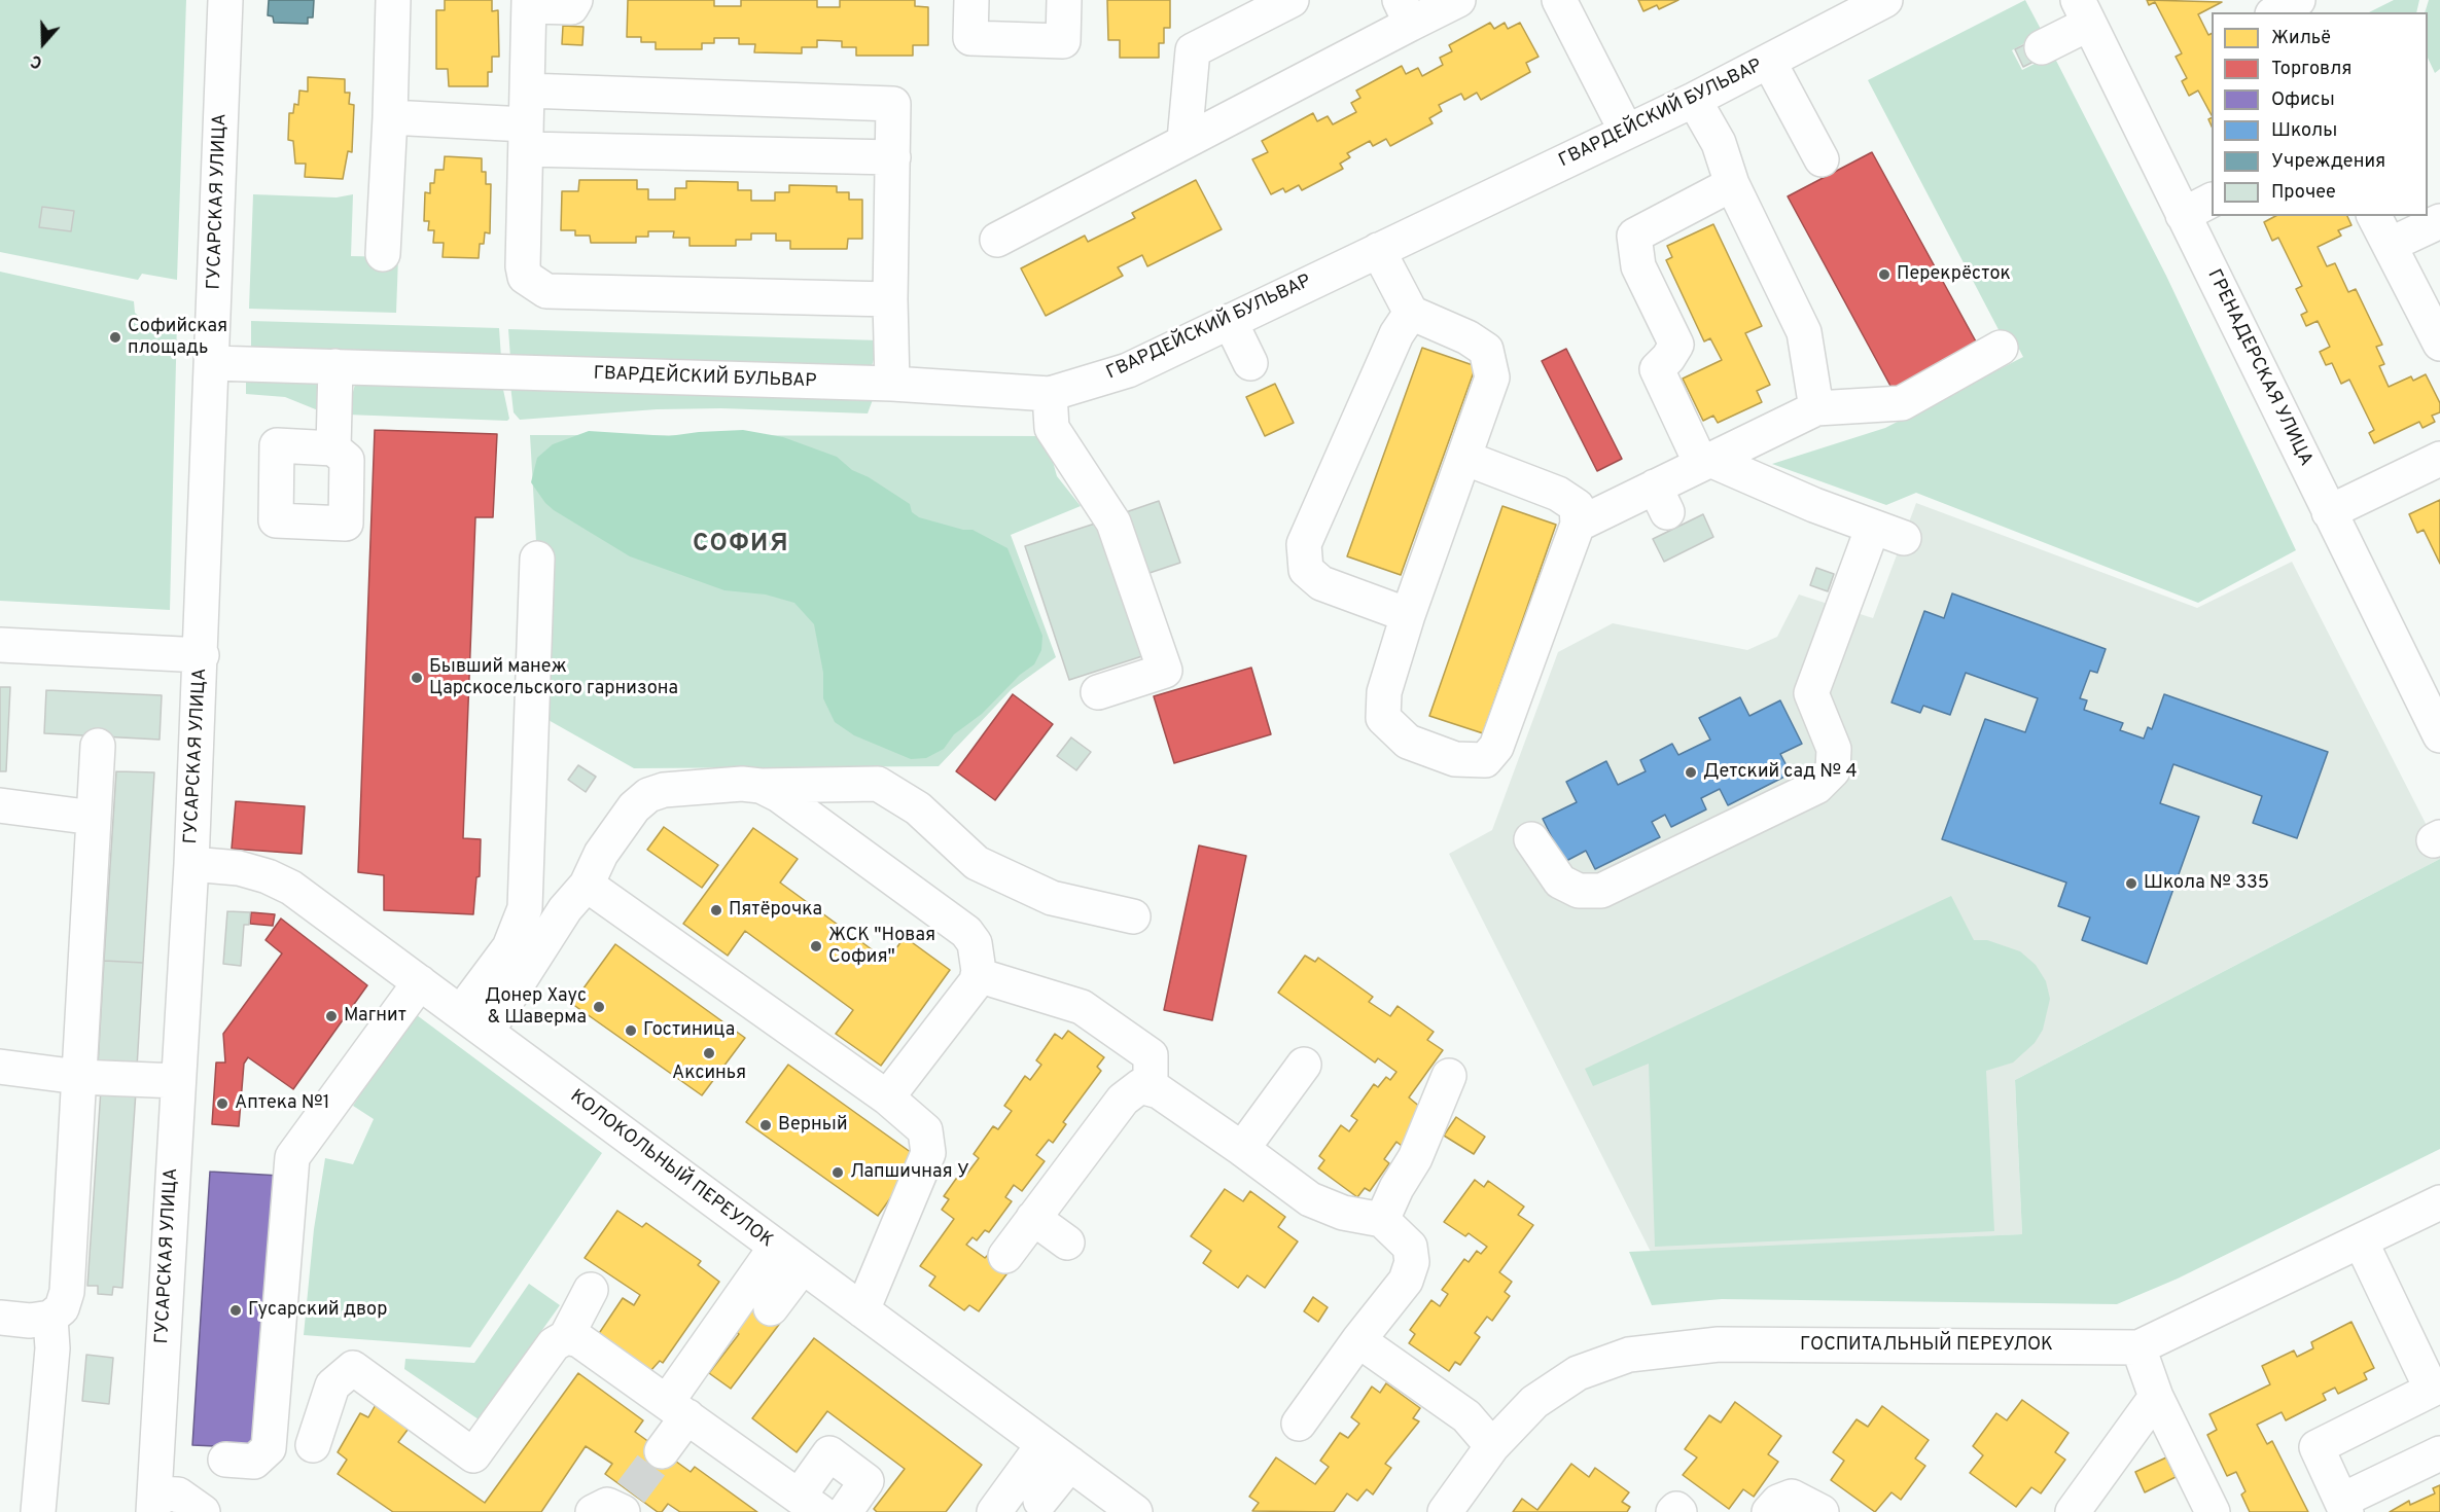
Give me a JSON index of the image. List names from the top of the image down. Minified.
{"streets":{"street":["ГВАРДЕЙСКИЙ БУЛЬВАР","ГУСАРСКАЯ УЛИЦА","ГРЕНАДЕРСКАЯ УЛИЦА","КОЛОКОЛЬНЫЙ ПЕРЕУЛОК","ГОСПИТАЛЬНЫЙ ПЕРЕУЛОК"]},"crossings":[["ГВАРДЕЙСКИЙ БУЛЬВАР","ГУСАРСКАЯ УЛИЦА"],["ГУСАРСКАЯ УЛИЦА","КОЛОКОЛЬНЫЙ ПЕРЕУЛОК"]],"districts":["СОФИЯ"],"places":["Перекрёсток","Софийская площадь","Бывший манеж Царскосельского гарнизона","Детский сад № 4","Школа № 335","Пятёрочка","ЖСК \"Новая София\"","Донер Хаус & Шаверма","Магнит","Гостиница","Аксинья","Аптека №1","Верный","Лапшичная У","Гусарский двор"],"legend":["Жильё","Торговля","Офисы","Школы","Учреждения","Прочее"],"north":"bottom"}
